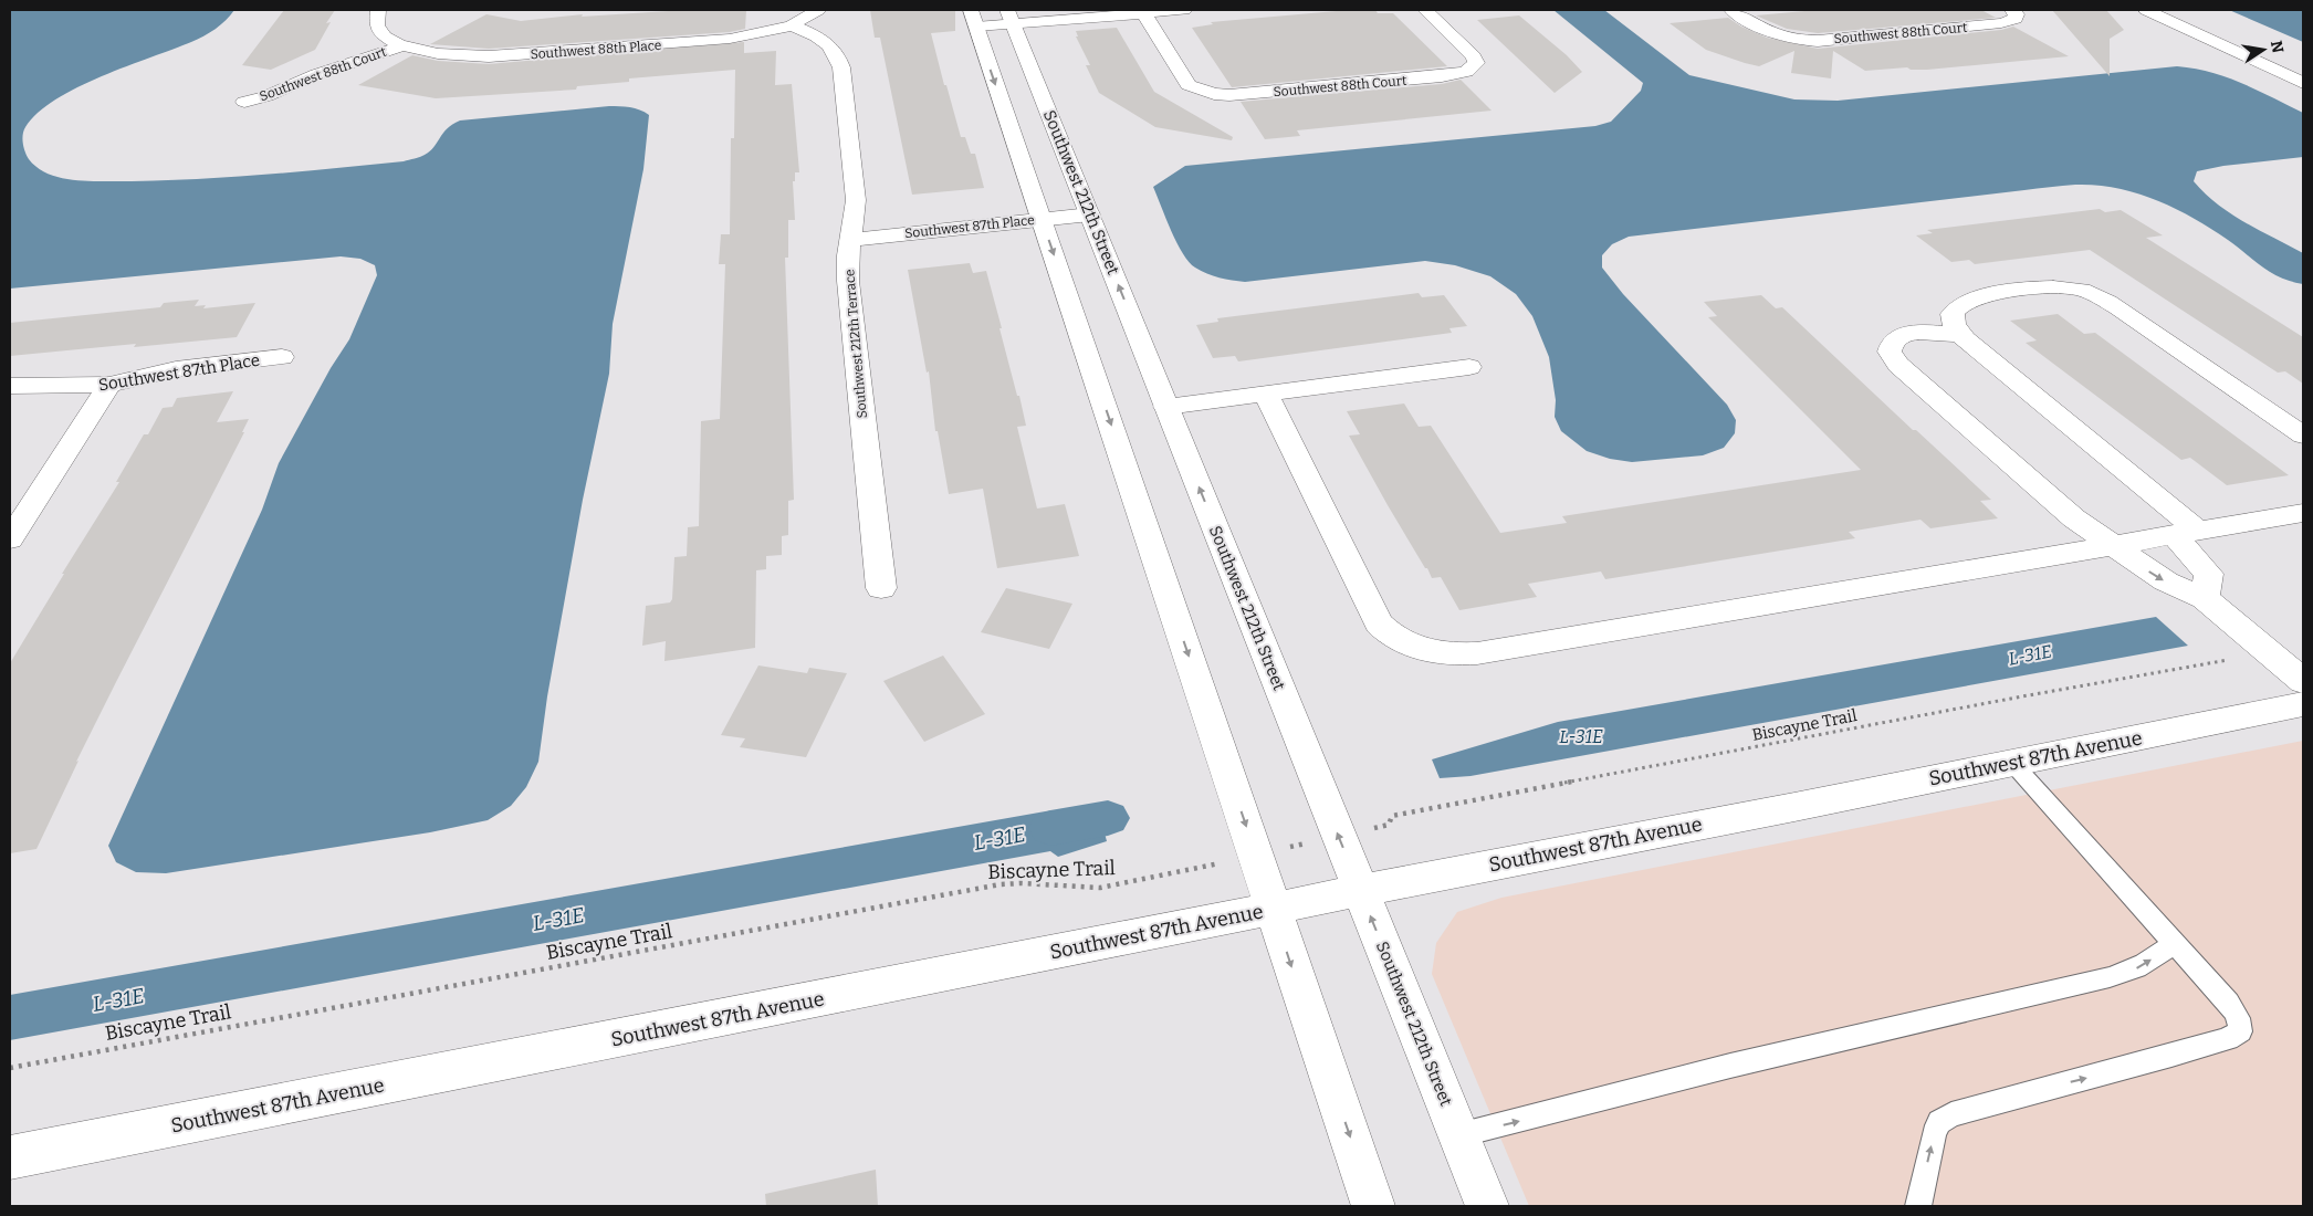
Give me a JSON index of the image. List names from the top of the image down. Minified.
{"streets":{"street":["Southwest 88th Court","Southwest 88th Place","Southwest 212th Street","Southwest 87th Place","Southwest 212th Terrace","Southwest 87th Avenue"],"path":["Biscayne Trail"]},"crossings":[["Southwest 88th Court","Southwest 88th Place"],["Southwest 88th Place","Southwest 212th Terrace"],["Southwest 212th Street","Southwest 87th Place"],["Southwest 212th Street","Southwest 87th Avenue"],["Southwest 87th Place","Southwest 212th Terrace"]],"water":["L-31E"],"north":"right"}
